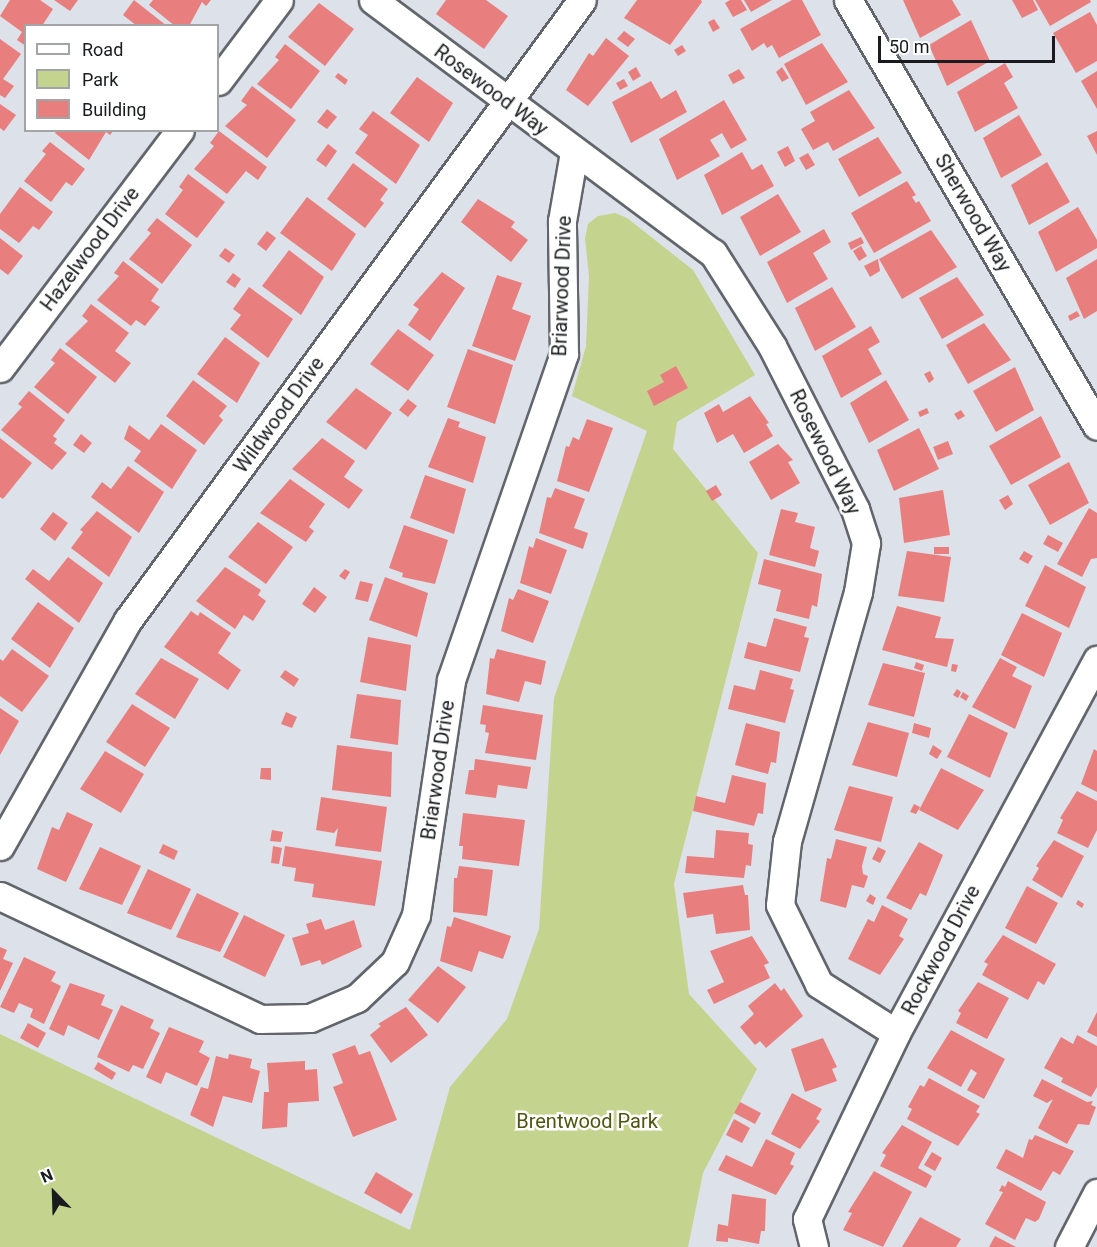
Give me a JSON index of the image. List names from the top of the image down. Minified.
{"streets":{"street":["Rosewood Way","Sherwood Way","Hazelwood Drive","Briarwood Drive","Wildwood Drive","Rockwood Drive"]},"crossings":[["Rosewood Way","Briarwood Drive"],["Rosewood Way","Wildwood Drive"],["Rosewood Way","Rockwood Drive"]],"parks":["Brentwood Park"],"legend":["Road","Park","Building"],"scale_bar":"50 m","north":"top left"}
